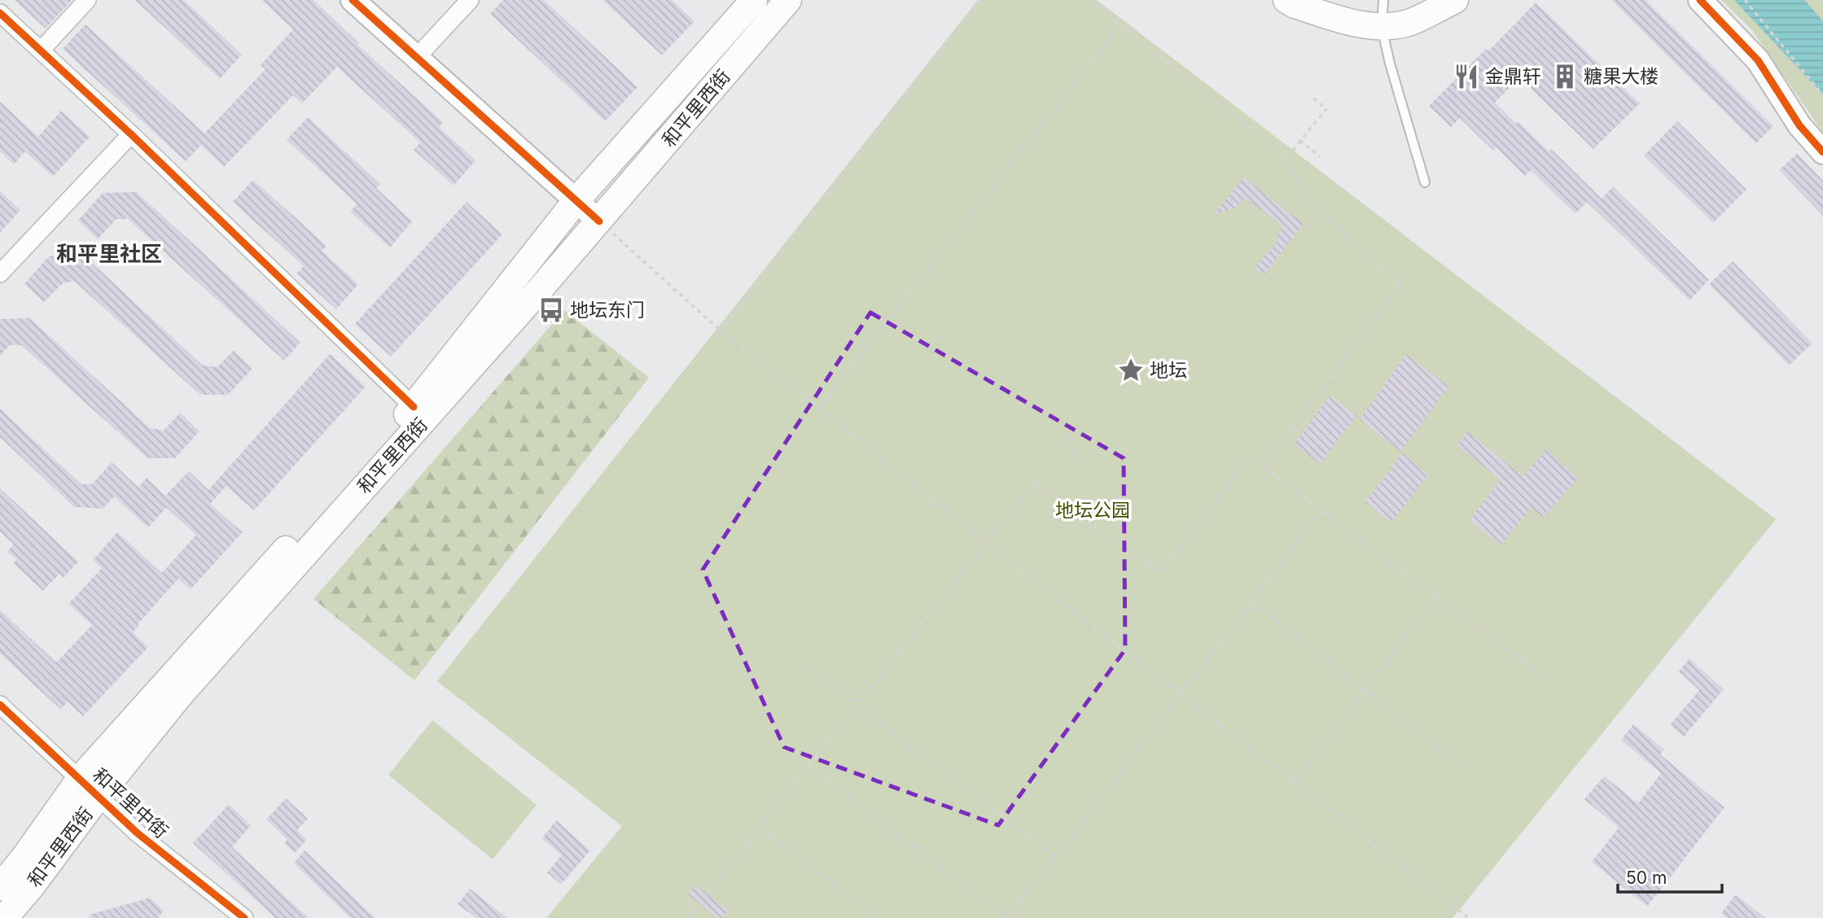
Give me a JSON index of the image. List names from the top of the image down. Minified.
{"streets":{"main road":["和平里西街"],"street":["和平里中街"]},"crossings":[["和平里西街","和平里中街"]],"districts":["和平里社区"],"parks":["地坛公园"],"places":{"restaurant":["金鼎轩"],"building":["糖果大楼"],"bus stop":["地坛东门"],"place":["地坛"]},"scale_bar":"50 m"}
